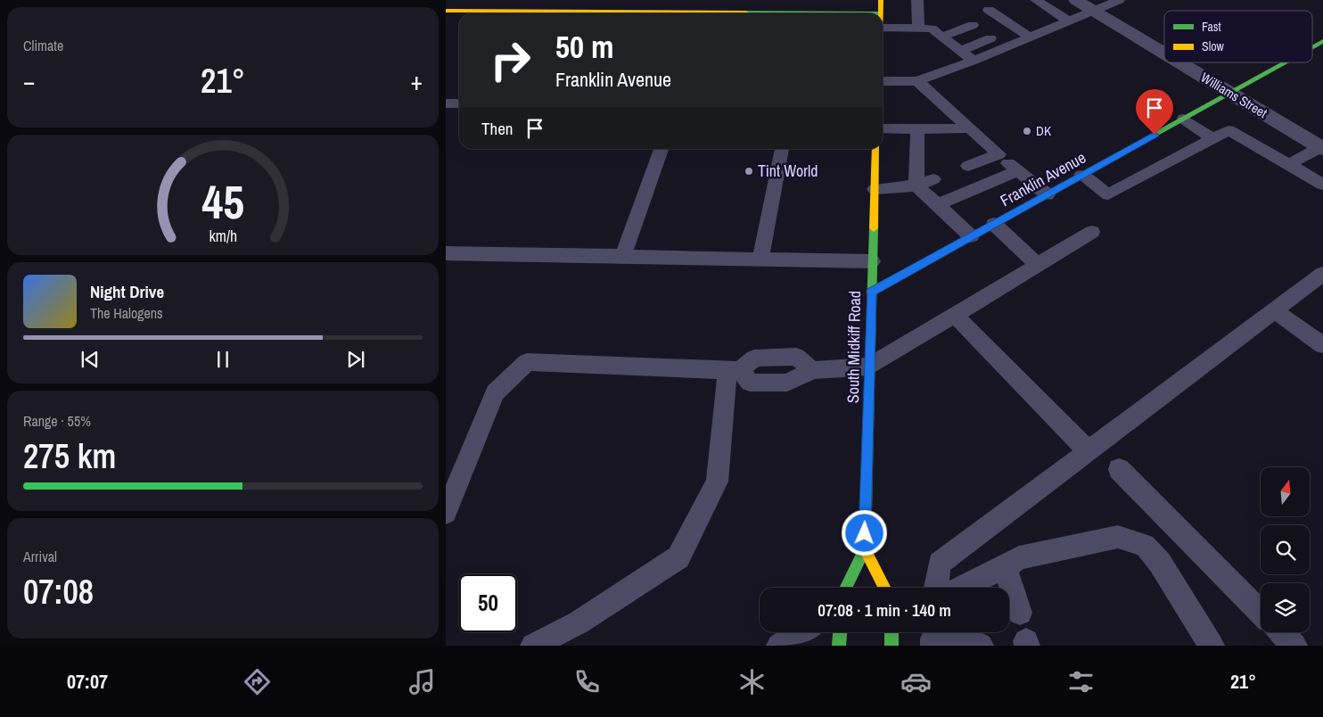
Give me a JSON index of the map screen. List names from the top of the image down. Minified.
{"streets":{"street":["Williams Street","Franklin Avenue","South Midkiff Road"]},"crossings":[["Williams Street","Franklin Avenue"],["Franklin Avenue","South Midkiff Road"]],"places":["DK","Tint World"],"legend":["Fast","Slow"],"north":"top","page":{"tile":["Climate",["Range · 55%","275 km"],["Arrival","07:08"]],"turn":["50 m","Franklin Avenue"],"heat":["−","21°","+"],"then":"Then","song":["Night Drive","The Halogens"],"limit":"50","trip":"07:08 · 1 min · 140 m","tabs":["07:07","21°"],"gauge":["45","km/h"]}}
